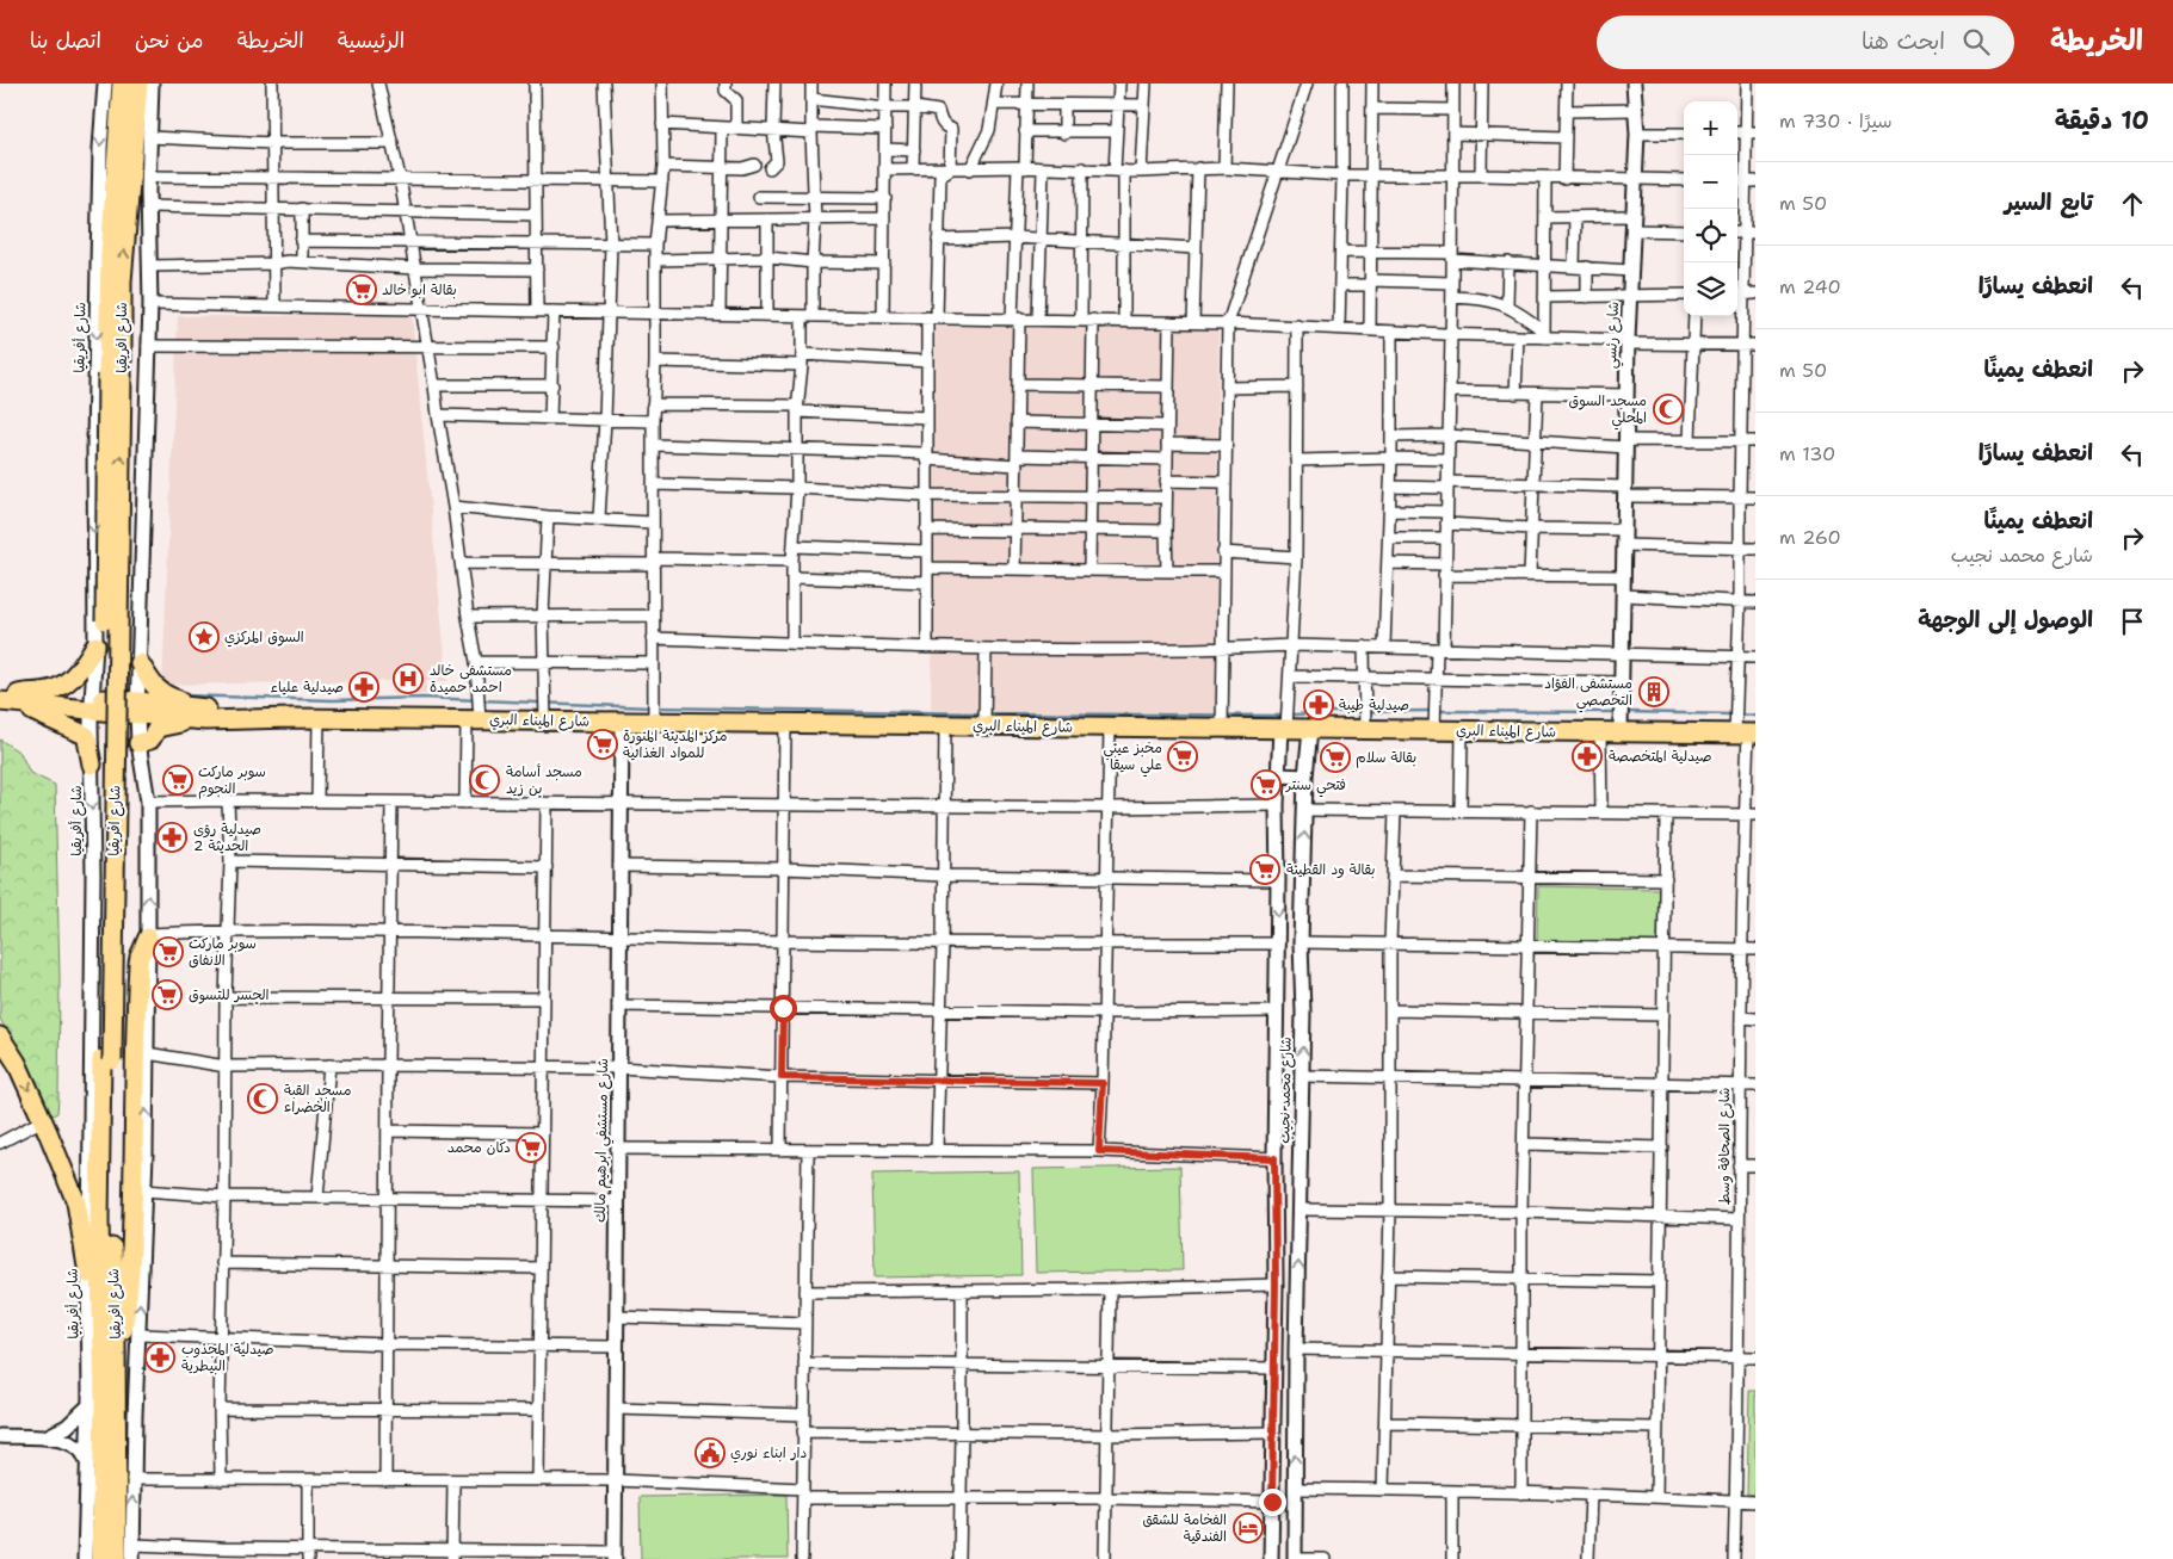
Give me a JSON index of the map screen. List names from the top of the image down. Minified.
{"streets":{"highway":["شارع افريقيا","شارع الميناء البري"],"street":["شارع رئسي","شارع أفريقيا","شارع محمد نجيب","شارع مستشفي ابرهيم مالك","شارع الصحافة وسط"]},"crossings":[["شارع رئسي","شارع الميناء البري"],["شارع الميناء البري","شارع محمد نجيب"],["شارع الميناء البري","شارع مستشفي ابرهيم مالك"],["شارع الميناء البري","شارع الصحافة وسط"]],"places":{"supermarket":["بقالة ابو خالد","مركز المدينة المنورة للمواد الغذائية","مخبز عيني علي سيقا","بقالة سلام","سوبر ماركت النجوم","فتحي سنتر","بقالة ود القطينة","سوبر ماركت الانفاق","الجسر للتسوق","دكان محمد"],"mosque":["مسجد السوق المحلي","مسجد أسامة بن زيد","مسجد القبة الخضراء"],"place":["السوق المركزي"],"hospital":["مستشفى خالد احمد حميدة"],"pharmacy":["صيدلية علياء","صيدلية طيبة","صيدلية المتخصصة","صيدلية رؤى الحديثة 2","صيدلية المجذوب البيطرية"],"building":["مستشفى الفؤاد التخصصي"],"public building":["دار ابناء نوري"],"hotel":["الفخامة للشقق الفندقية"]},"page":{"header":"الخريطة","search":"ابحث هنا","nav":["الرئيسية","الخريطة","من نحن","اتصل بنا"],"heading":["10 دقيقة","سيرًا · 730 m"],"map_buttons":["+","−"],"list":[["تابع السير","50 m"],["انعطف يسارًا","240 m"],["انعطف يمينًا","50 m"],["انعطف يسارًا","130 m"],["انعطف يمينًا","شارع محمد نجيب","260 m"],"الوصول إلى الوجهة"]}}
